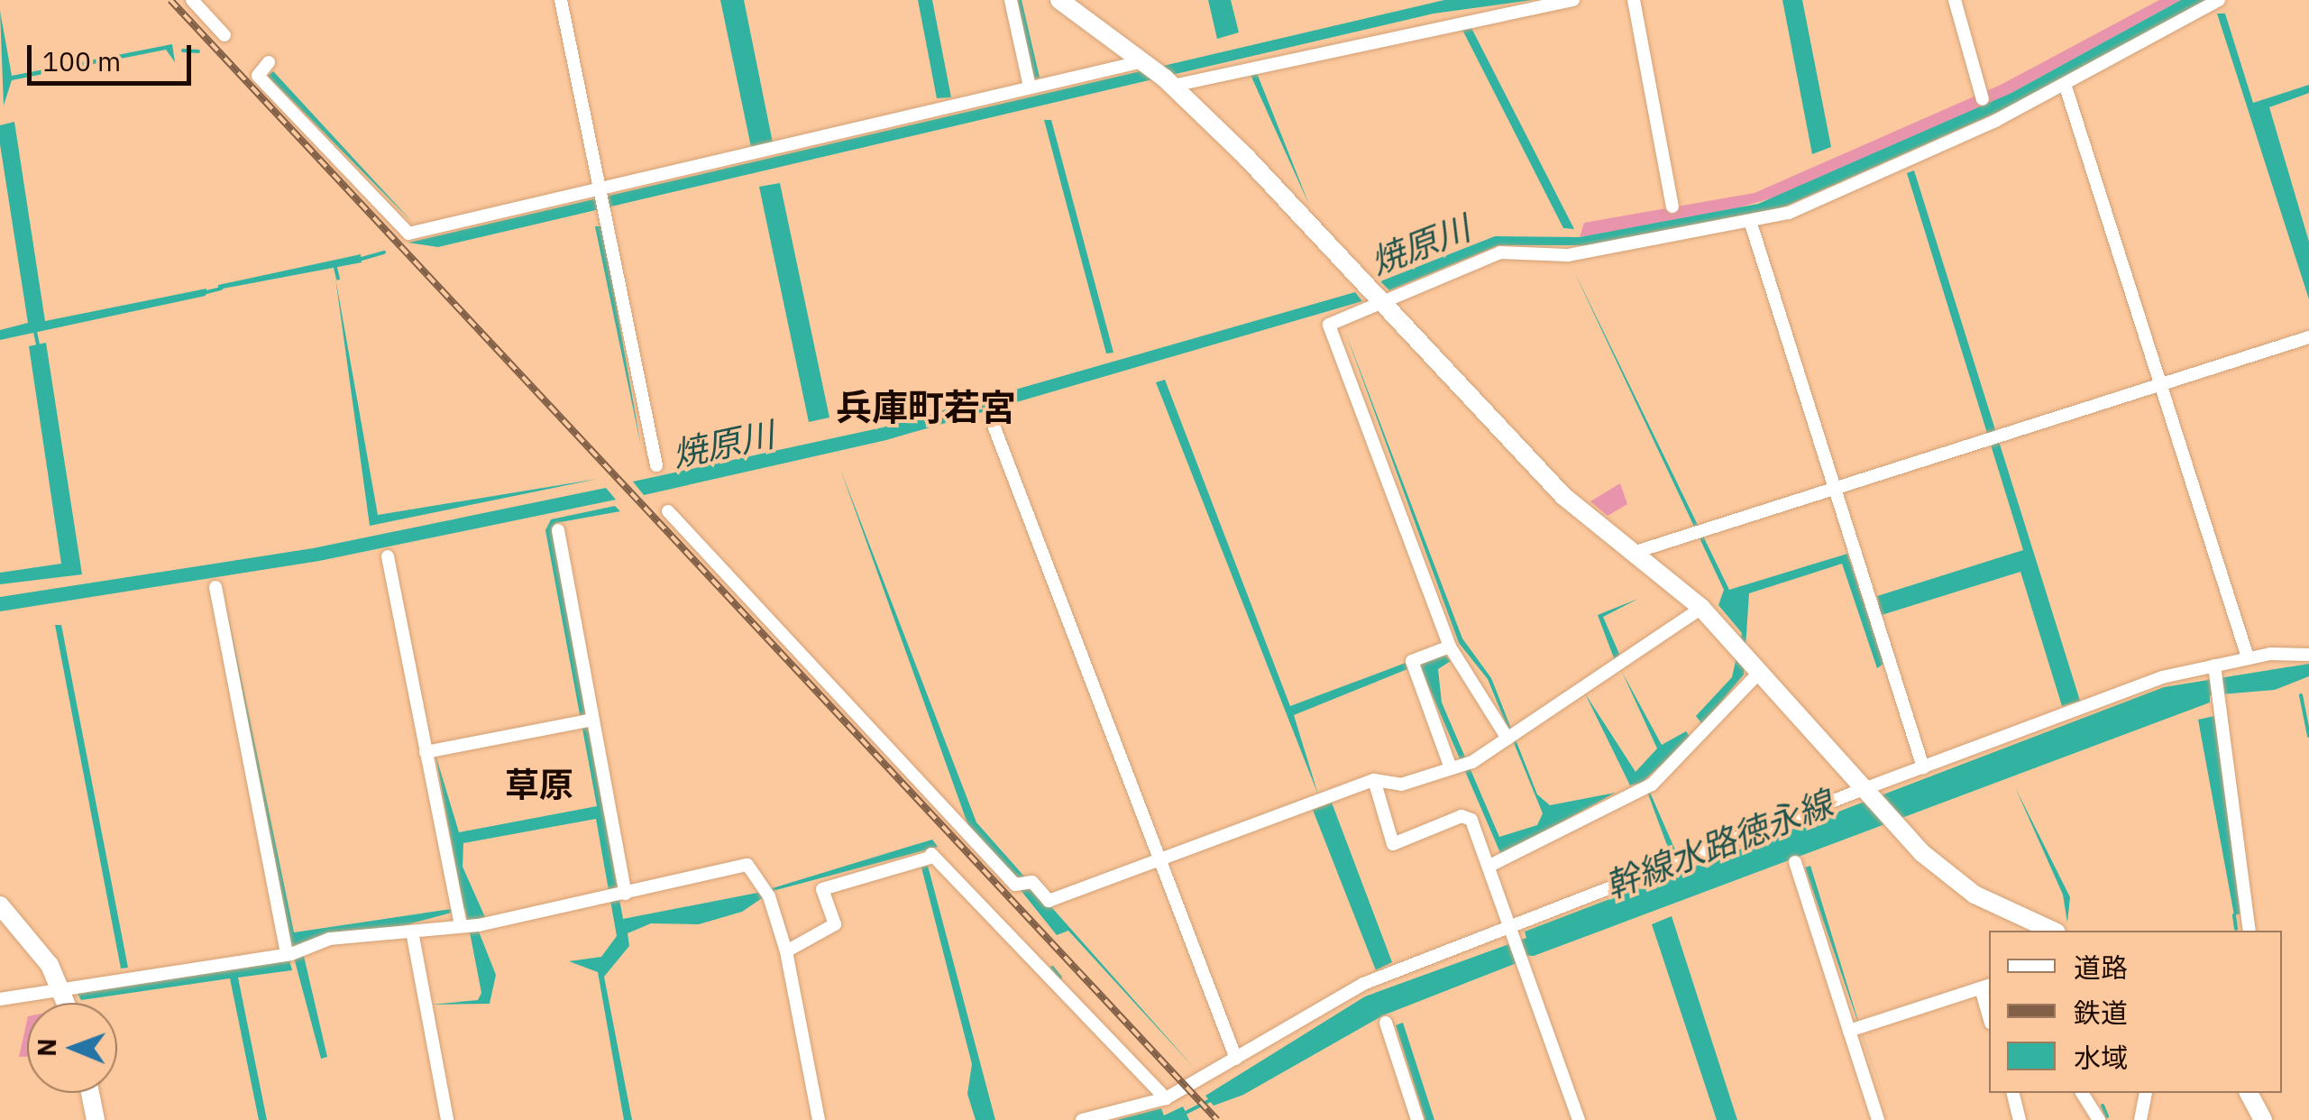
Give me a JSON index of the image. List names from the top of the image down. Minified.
{"districts":["兵庫町若宮","草原"],"water":["焼原川","幹線水路徳永線"],"legend":["道路","鉄道","水域"],"scale_bar":"100 m","north":"left"}
